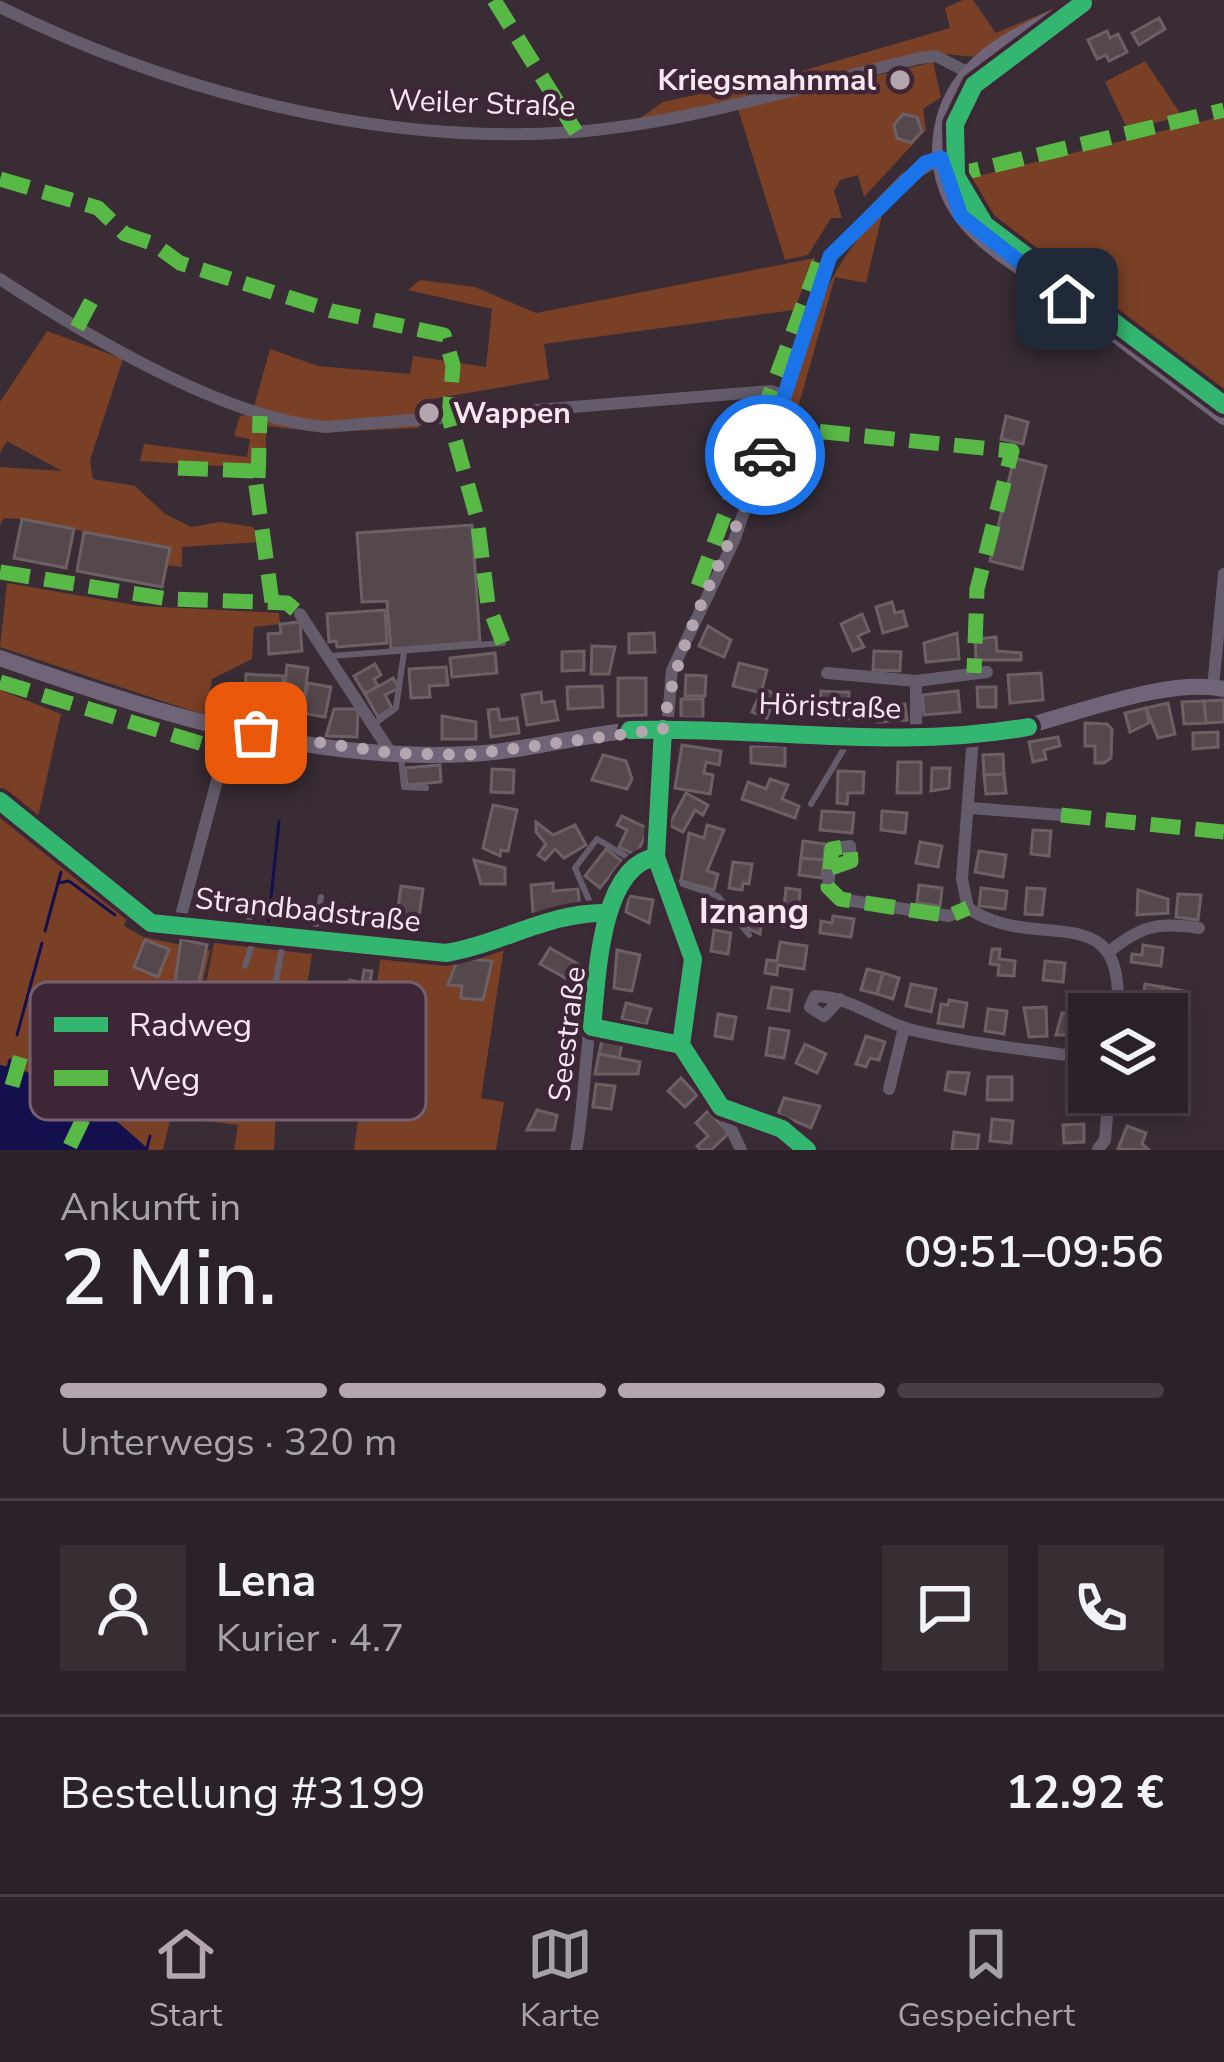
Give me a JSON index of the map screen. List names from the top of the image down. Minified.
{"streets":{"main road":["Höristraße"],"street":["Weiler Straße","Strandbadstraße","Seestraße"]},"crossings":[["Höristraße","Strandbadstraße"],["Strandbadstraße","Seestraße"]],"districts":["Iznang"],"places":["Kriegsmahnmal","Wappen"],"legend":["Radweg","Weg"],"page":{"heading":["2 Min.","Ankunft in","09:51–09:56"],"panel":["Lena","Kurier · 4.7","Bestellung #3199","12.92 €"],"bar":"Unterwegs · 320 m","tabs":["Start","Karte","Gespeichert"]}}
